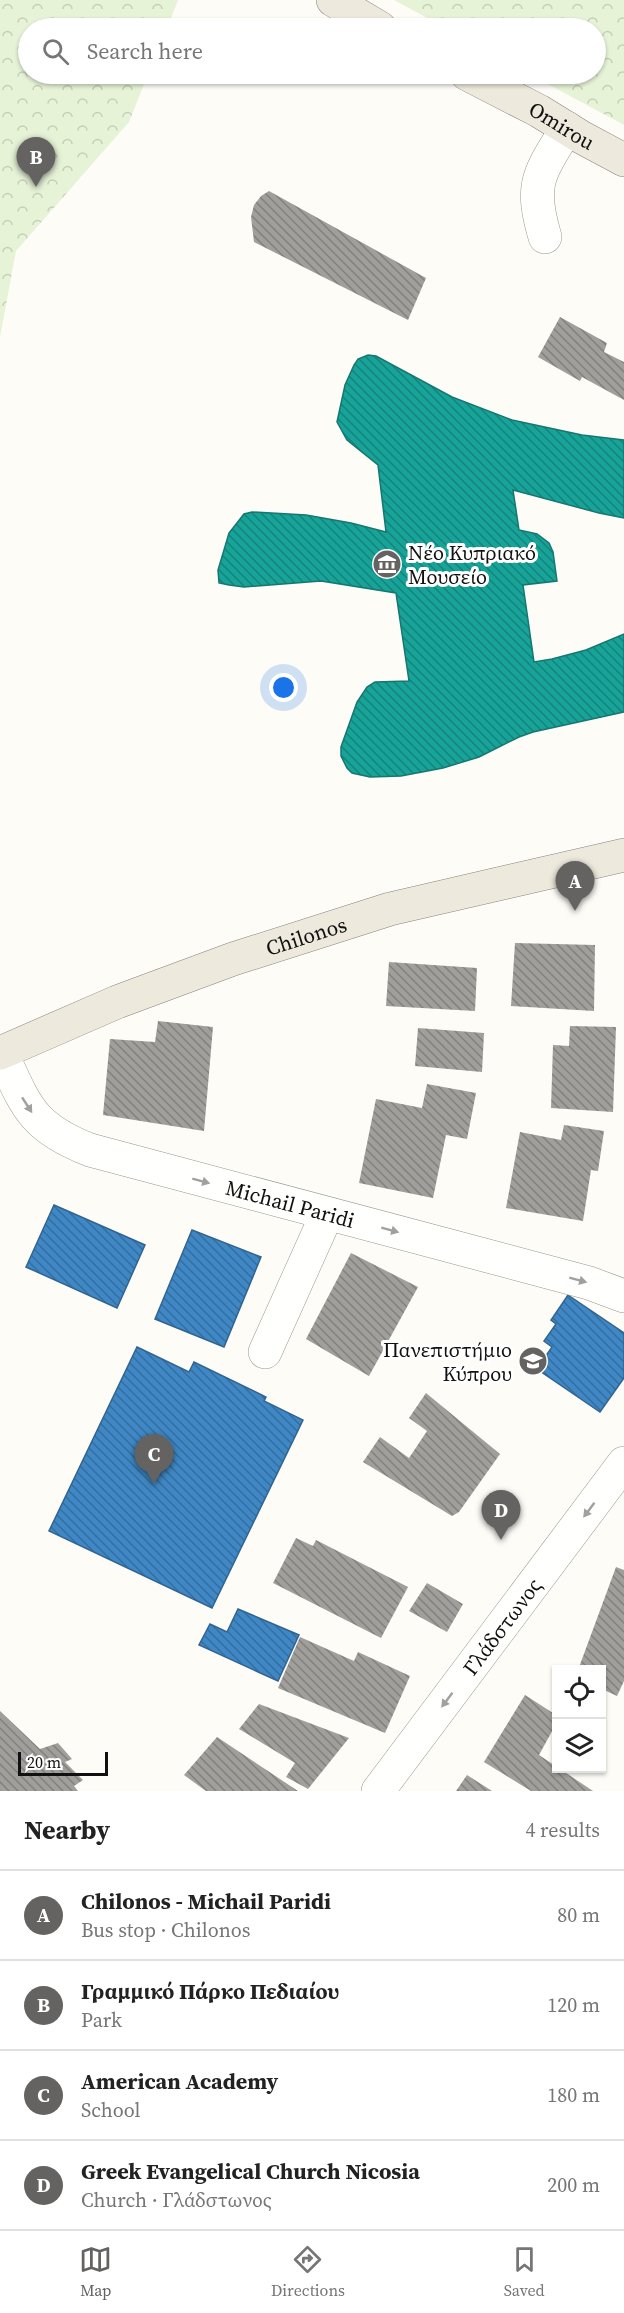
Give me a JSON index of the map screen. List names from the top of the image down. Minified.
{"streets":{"main road":["Omirou","Chilonos"],"street":["Michail Paridi","Γλάδστωνος"]},"crossings":[["Chilonos","Michail Paridi"]],"one_way":["Michail Paridi","Γλάδστωνος"],"places":{"museum":["Νέο Κυπριακό Μουσείο"],"school or university":["Πανεπιστήμιο Κύπρου"]},"scale_bar":"20 m","page":{"search":"Search here","pins":["B","A","C","D"],"scale":"20 m","heading":["Nearby","4 results"],"list":[{"mark":"A","name":"Chilonos - Michail Paridi","note":"Bus stop · Chilonos","value":"80 m"},{"mark":"B","name":"Γραμμικό Πάρκο Πεδιαίου","note":"Park","value":"120 m"},{"mark":"C","name":"American Academy","note":"School","value":"180 m"},{"mark":"D","name":"Greek Evangelical Church Nicosia","note":"Church · Γλάδστωνος","value":"200 m"}],"nav":["Map","Directions","Saved"]}}
